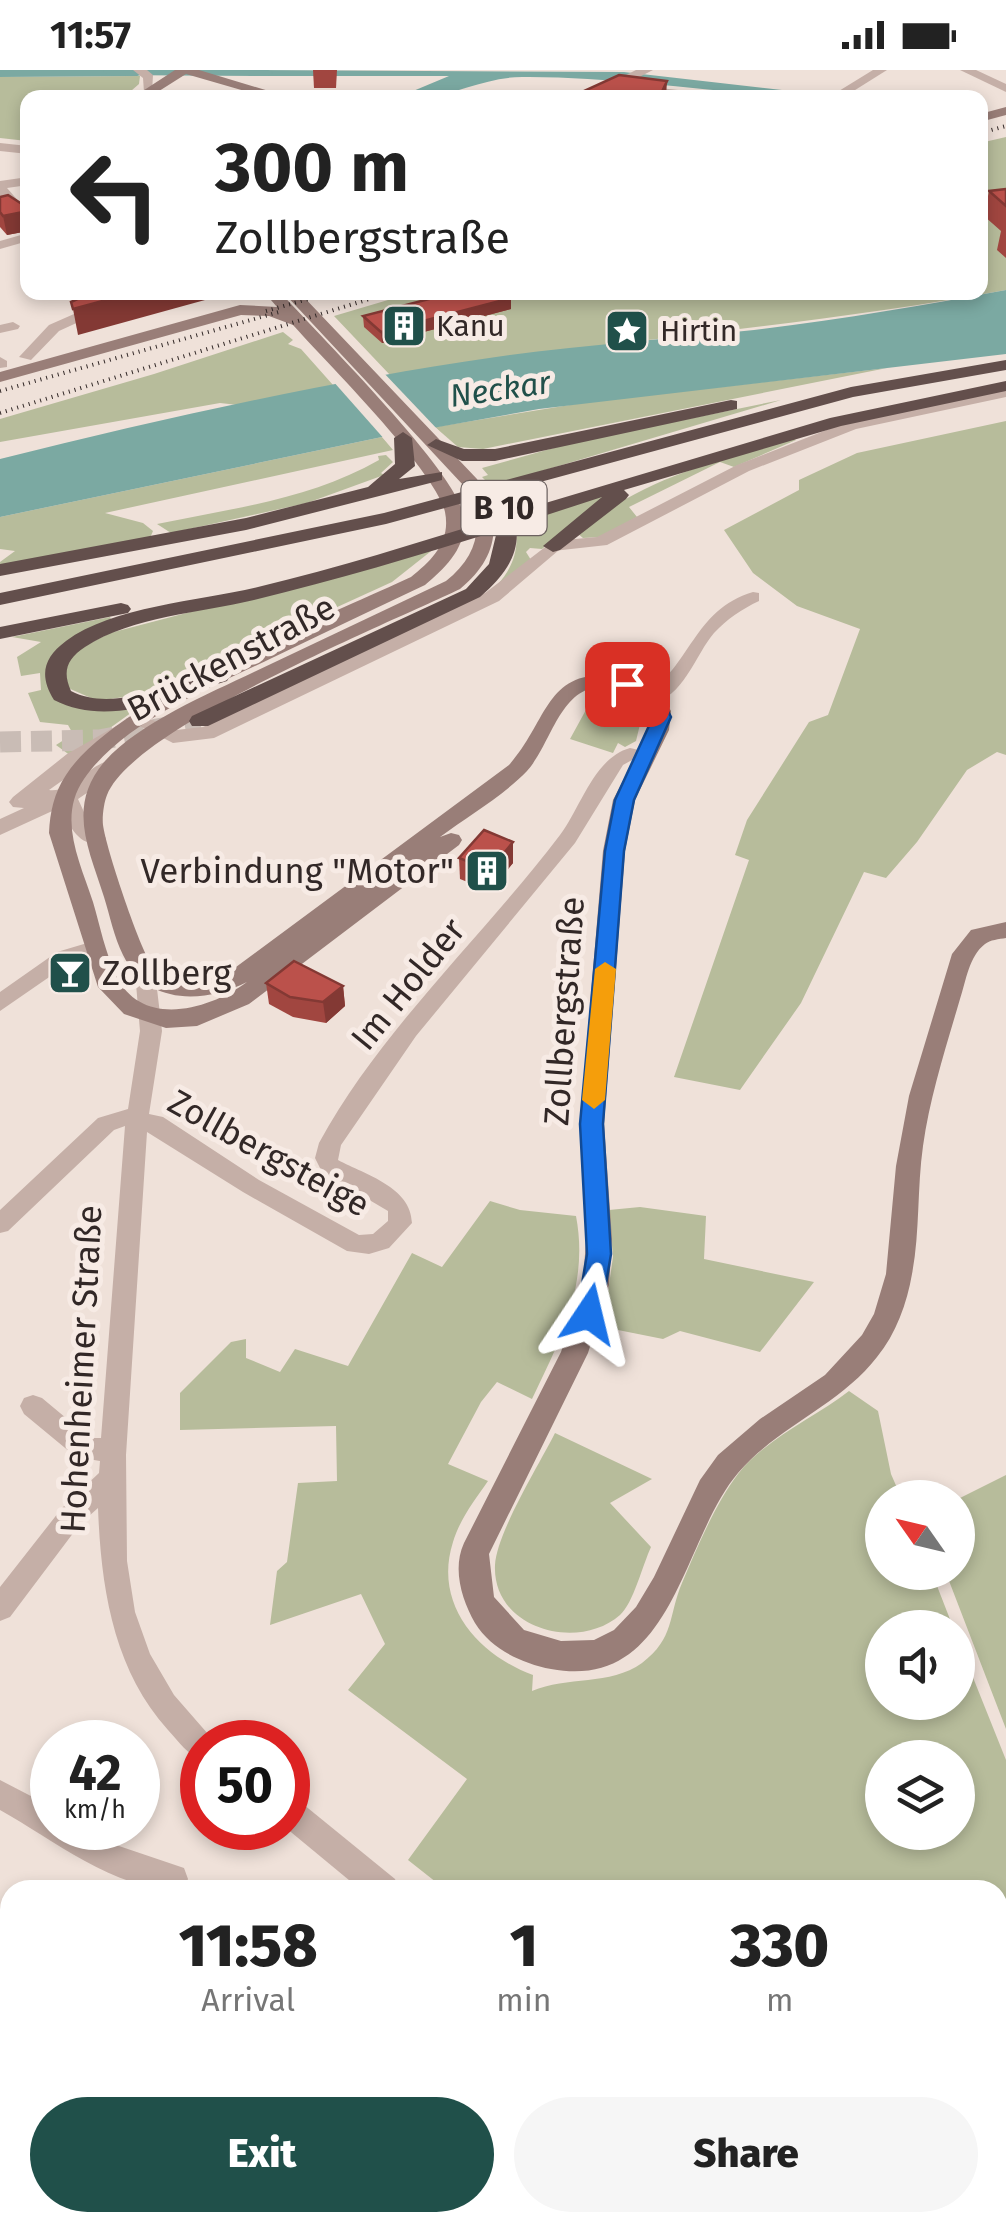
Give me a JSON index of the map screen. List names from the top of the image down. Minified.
{"streets":{"highway":["B 10"],"main road":["Brückenstraße","Zollbergstraße"],"street":["Im Holder","Zollbergsteige","Hohenheimer Straße"]},"crossings":[["Brückenstraße","Hohenheimer Straße"],["Im Holder","Zollbergstraße"],["Im Holder","Zollbergsteige"],["Zollbergsteige","Hohenheimer Straße"]],"water":["Neckar"],"places":{"building":["Kanu","Verbindung \"Motor\""],"place":["Hirtin"],"bar":["Zollberg"]},"north":"top left","page":{"status":"11:57","turn":["300 m","Zollbergstraße"],"speed":"42 km/h","limit":"50","eta":["11:58","Arrival","1","min","330","m"],"buttons":["Exit","Share"]}}
